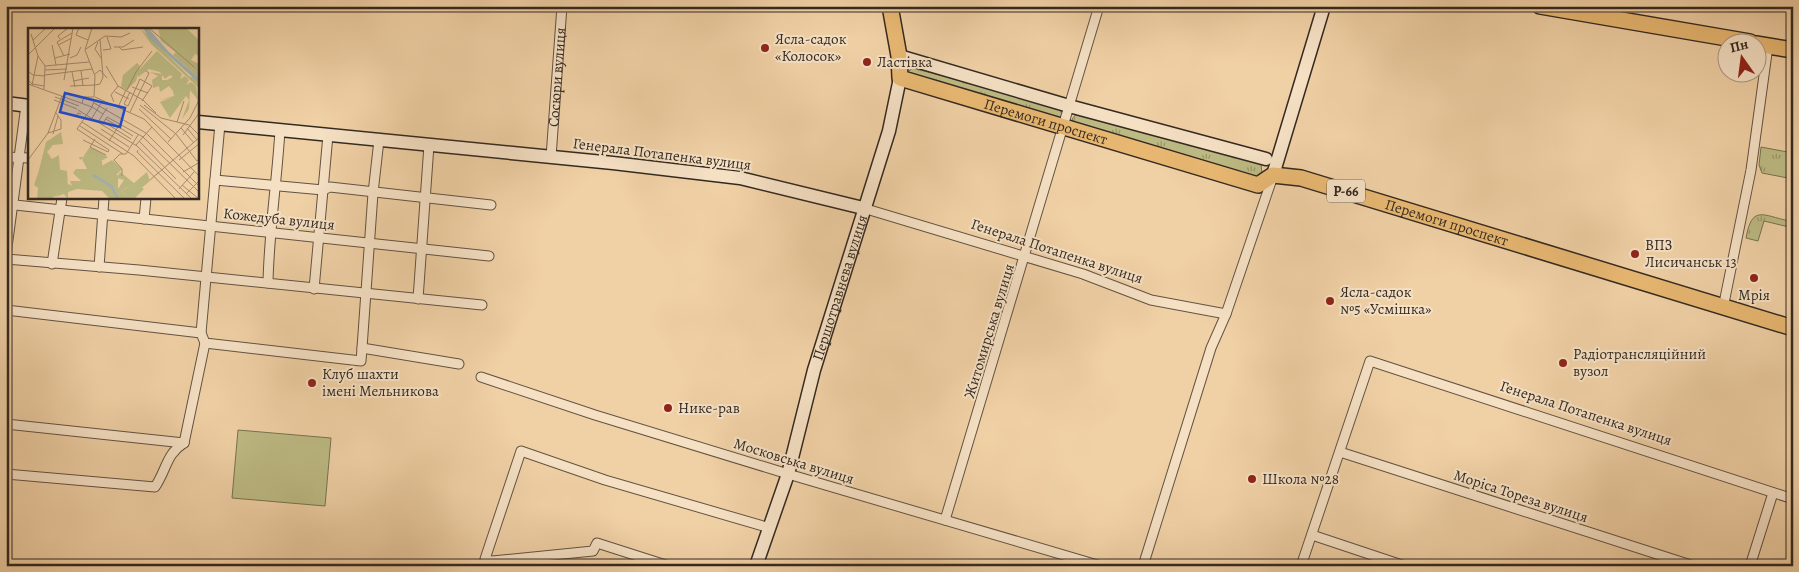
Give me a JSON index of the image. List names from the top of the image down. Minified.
{"streets":{"main road":["Перемоги проспект","Р-66","Першотравнева вулиця"],"street":["Сосюри вулиця","Генерала Потапенка вулиця","Кожедуба вулиця","Житомирська вулиця","Московська вулиця","Моріса Тореза вулиця"]},"crossings":[["Сосюри вулиця","Генерала Потапенка вулиця"],["Перемоги проспект","Першотравнева вулиця"],["Перемоги проспект","Житомирська вулиця"],["Генерала Потапенка вулиця","Першотравнева вулиця"],["Генерала Потапенка вулиця","Житомирська вулиця"],["Генерала Потапенка вулиця","Моріса Тореза вулиця"],["Першотравнева вулиця","Московська вулиця"],["Житомирська вулиця","Московська вулиця"]],"places":["Ясла-садок «Колосок»","Ластівка","ВПЗ Лисичанськ 13","Мрія","Ясла-садок №5 «Усмішка»","Радіотрансляційний вузол","Клуб шахти імені Мельникова","Нике-рав","Школа №28"],"north":"top"}
